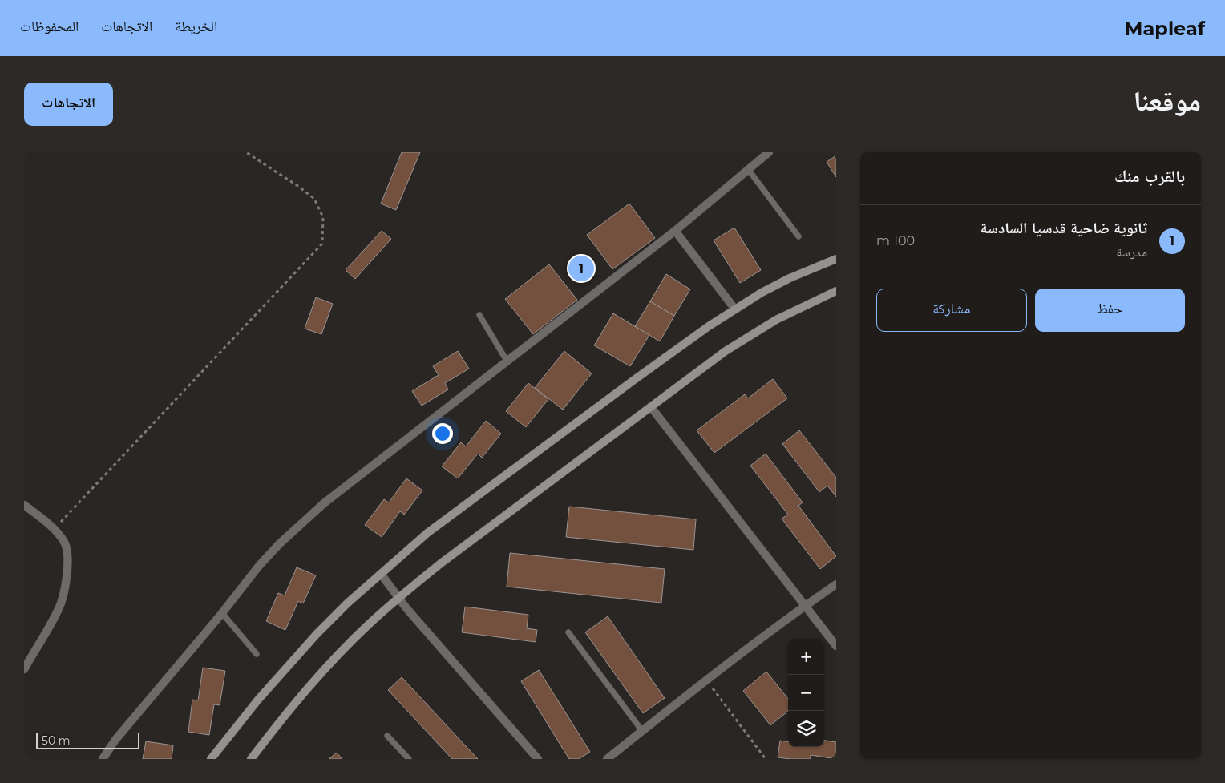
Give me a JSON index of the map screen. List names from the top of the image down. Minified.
{"scale_bar":"50 m","page":{"header":"Mapleaf","nav":["الخريطة","الاتجاهات","المحفوظات"],"title":"موقعنا","buttons":["الاتجاهات",["حفظ","مشاركة"]],"heading":"بالقرب منك","list":[{"mark":"1","name":"ثانوية ضاحية قدسيا السادسة","note":"مدرسة","value":"100 m"}],"pins":"1","map_buttons":["+","−"],"scale":"50 m"}}
